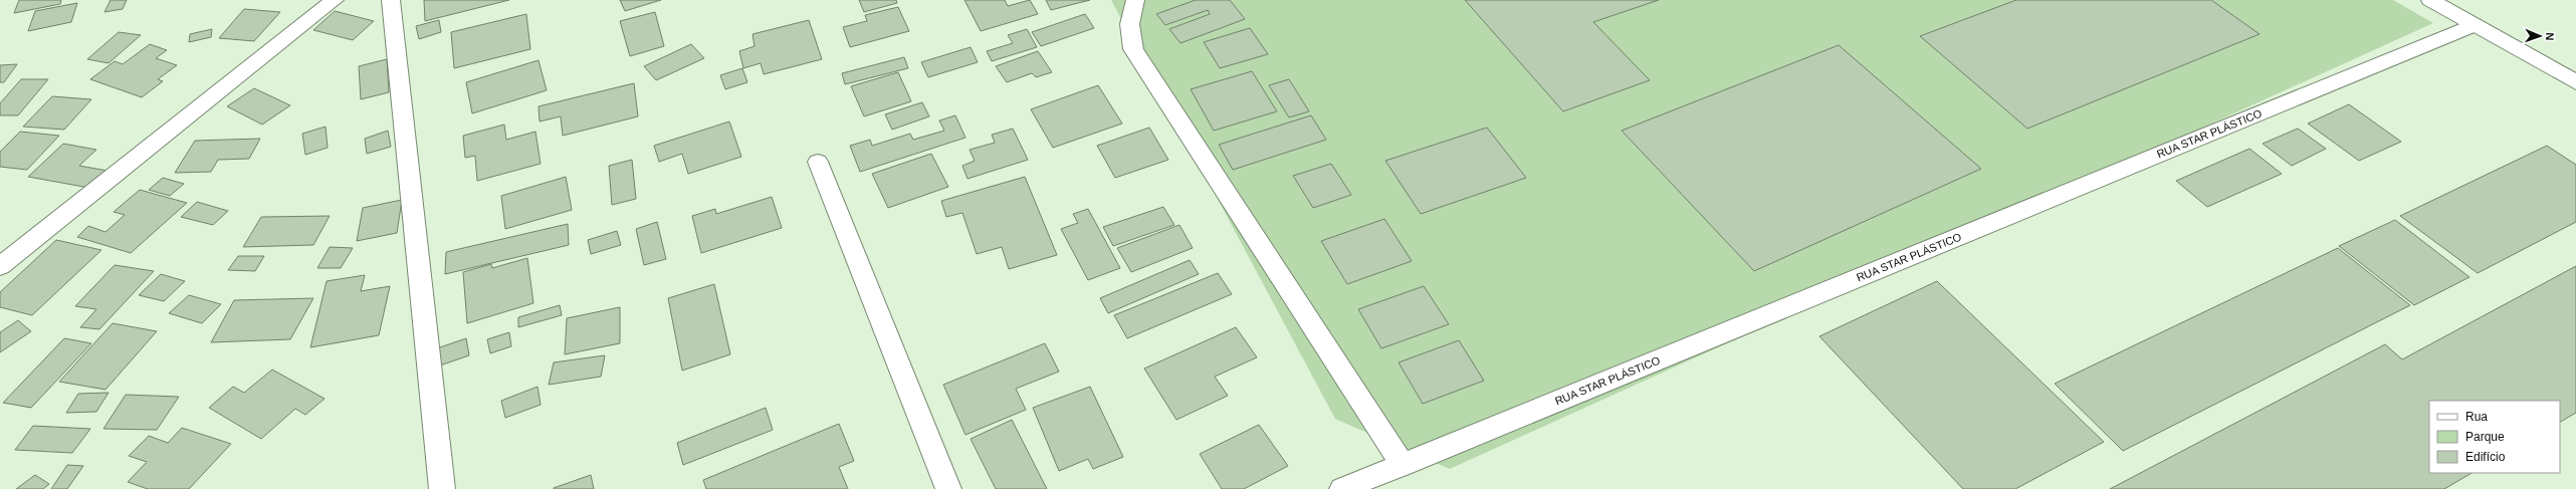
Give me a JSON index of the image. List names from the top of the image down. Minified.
{"streets":{"street":["RUA STAR PLÁSTICO"]},"legend":["Rua","Parque","Edifício"],"north":"right"}
